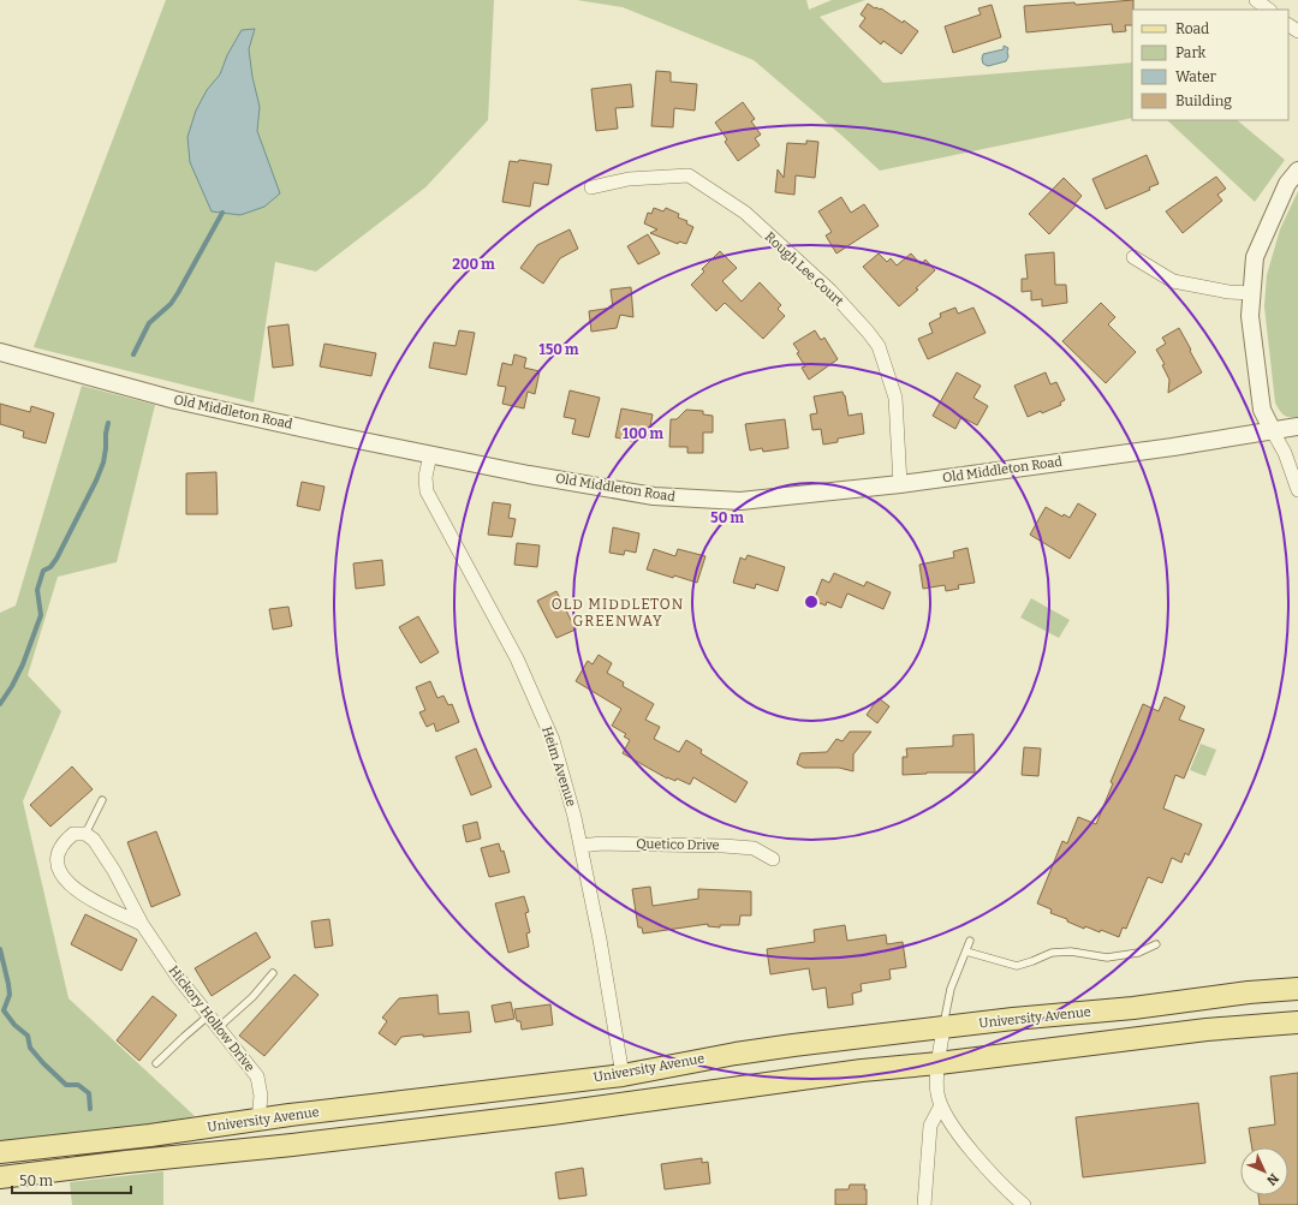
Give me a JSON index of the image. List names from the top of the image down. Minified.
{"streets":{"main road":["University Avenue"],"street":["Rough Lee Court","Old Middleton Road","Heim Avenue","Quetico Drive","Hickory Hollow Drive"]},"crossings":[["Rough Lee Court","Old Middleton Road"],["Old Middleton Road","Heim Avenue"],["Heim Avenue","Quetico Drive"],["Heim Avenue","University Avenue"],["University Avenue","Hickory Hollow Drive"]],"districts":["OLD MIDDLETON GREENWAY"],"legend":["Road","Park","Water","Building"],"scale_bar":"50 m","north":"bottom right","rings":["200 m","150 m","100 m","50 m"]}
